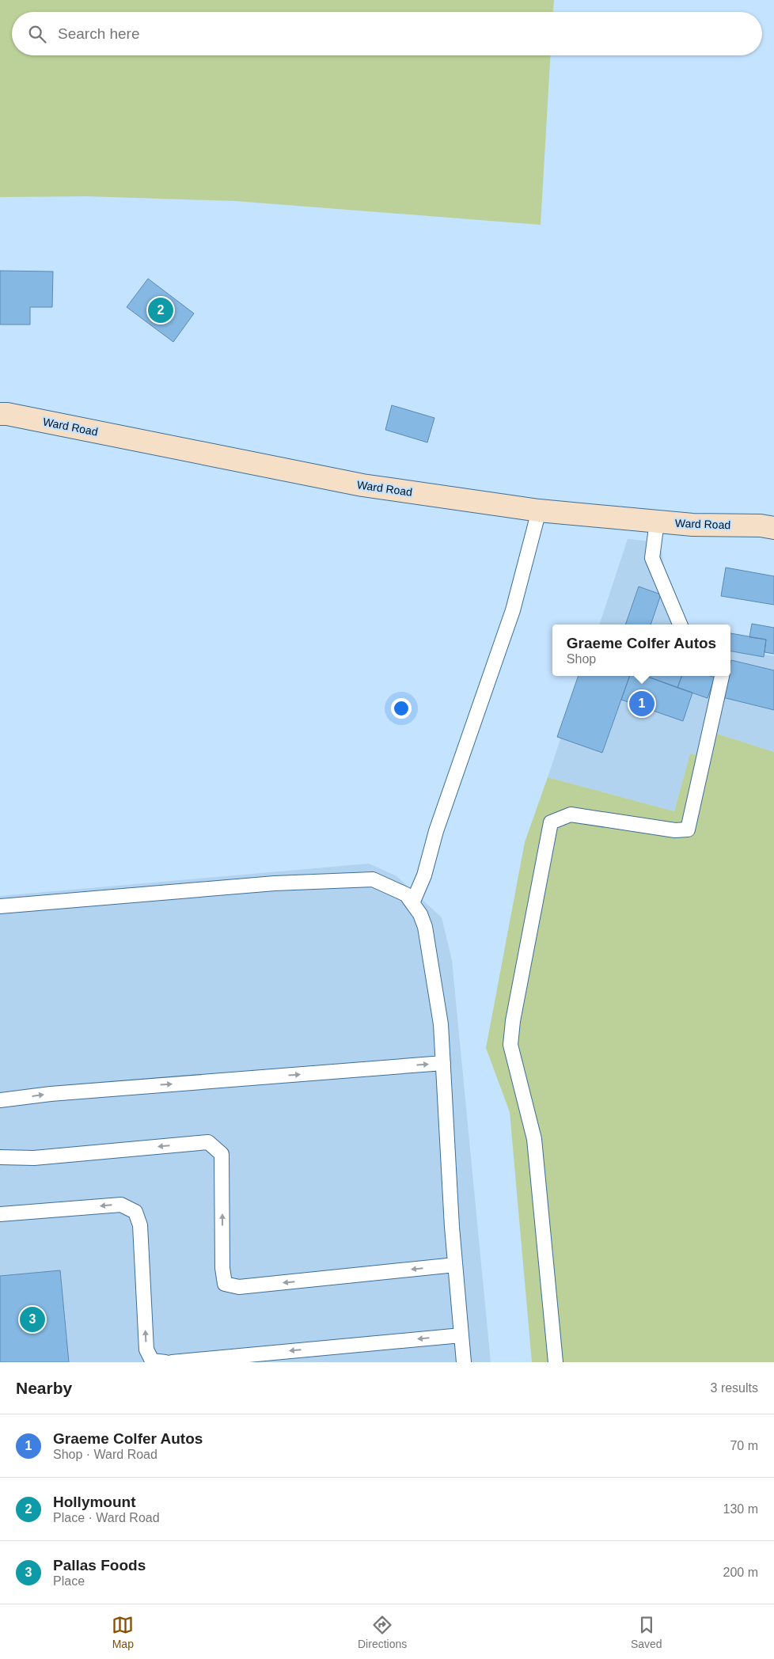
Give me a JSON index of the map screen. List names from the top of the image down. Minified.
{"streets":{"main road":["Ward Road"]},"page":{"search":"Search here","pins":["2","1","3"],"popup":["Graeme Colfer Autos","Shop"],"heading":["Nearby","3 results"],"list":[{"mark":"1","name":"Graeme Colfer Autos","note":"Shop · Ward Road","value":"70 m"},{"mark":"2","name":"Hollymount","note":"Place · Ward Road","value":"130 m"},{"mark":"3","name":"Pallas Foods","note":"Place","value":"200 m"}],"nav":["Map","Directions","Saved"]}}
